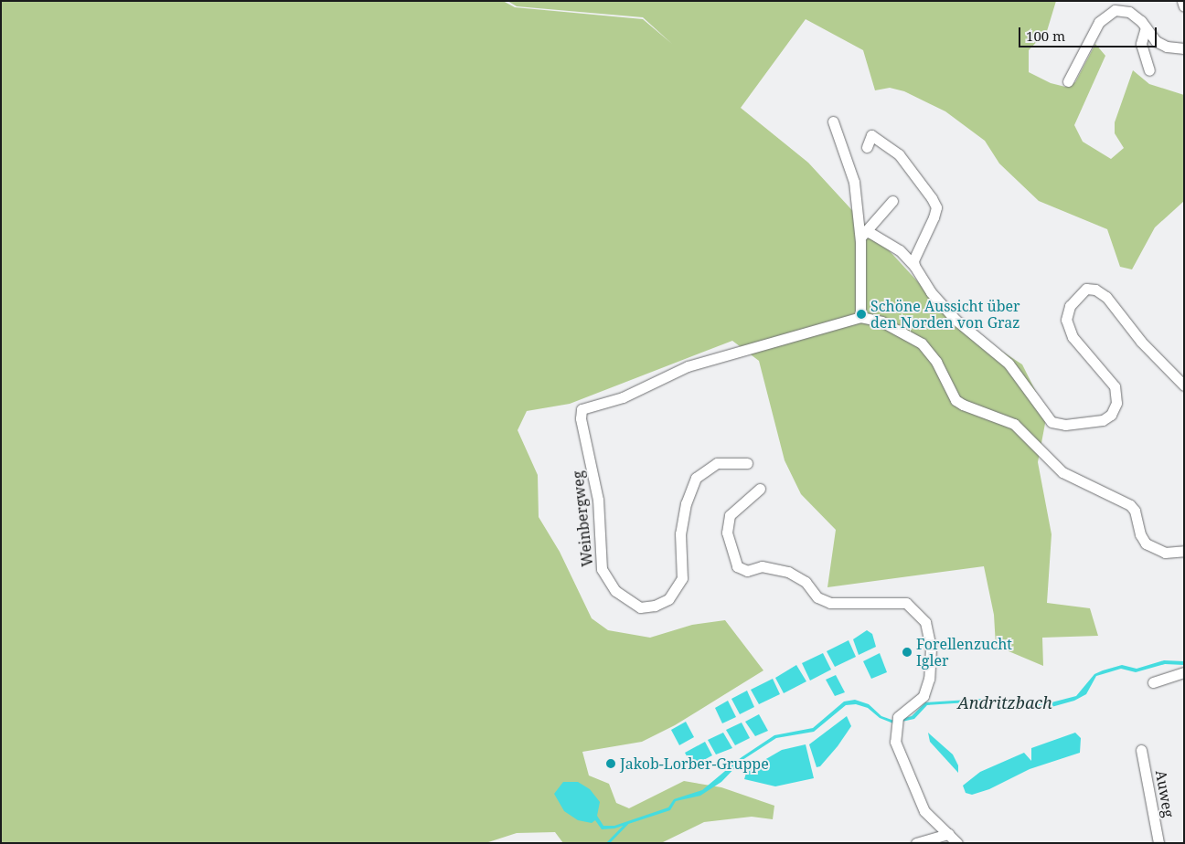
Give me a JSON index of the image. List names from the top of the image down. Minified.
{"streets":{"street":["Weinbergweg","Auweg"]},"water":["Andritzbach"],"places":["Schöne Aussicht über den Norden von Graz","Forellenzucht Igler","Jakob-Lorber-Gruppe"],"scale_bar":"100 m"}
